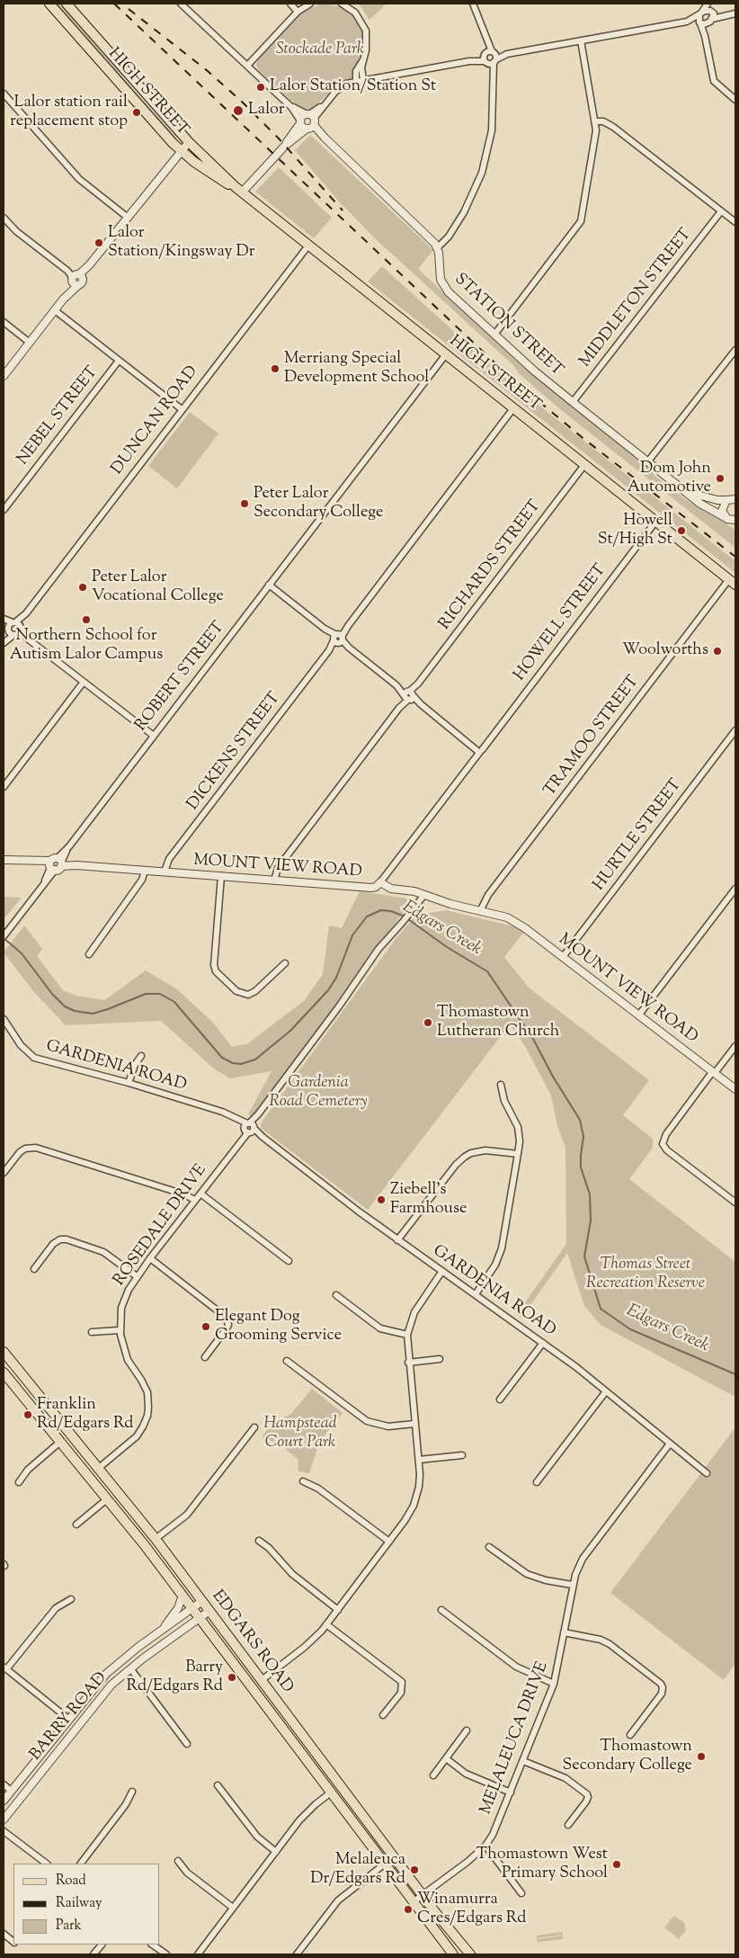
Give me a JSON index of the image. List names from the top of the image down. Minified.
{"streets":{"main road":["HIGH STREET","EDGARS ROAD"],"street":["MIDDLETON STREET","STATION STREET","NEBEL STREET","DUNCAN ROAD","RICHARDS STREET","HOWELL STREET","ROBERT STREET","TRAMOO STREET","DICKENS STREET","HURTLE STREET","MOUNT VIEW ROAD","GARDENIA ROAD","ROSEDALE DRIVE","BARRY ROAD","MELALEUCA DRIVE"]},"crossings":[["HIGH STREET","DUNCAN ROAD"],["HIGH STREET","RICHARDS STREET"],["HIGH STREET","HOWELL STREET"],["HIGH STREET","ROBERT STREET"],["HIGH STREET","TRAMOO STREET"],["HIGH STREET","DICKENS STREET"],["MIDDLETON STREET","STATION STREET"],["RICHARDS STREET","MOUNT VIEW ROAD"],["HOWELL STREET","MOUNT VIEW ROAD"],["ROBERT STREET","MOUNT VIEW ROAD"],["TRAMOO STREET","MOUNT VIEW ROAD"],["DICKENS STREET","MOUNT VIEW ROAD"],["HURTLE STREET","MOUNT VIEW ROAD"],["MOUNT VIEW ROAD","ROSEDALE DRIVE"],["GARDENIA ROAD","ROSEDALE DRIVE"],["GARDENIA ROAD","MELALEUCA DRIVE"],["ROSEDALE DRIVE","EDGARS ROAD"],["EDGARS ROAD","BARRY ROAD"],["EDGARS ROAD","MELALEUCA DRIVE"]],"water":["Edgars Creek"],"parks":["Stockade Park","Gardenia Road Cemetery","Thomas Street Recreation Reserve","Hampstead Court Park"],"places":["Lalor Station/Station St","Lalor","Lalor station rail replacement stop","Lalor Station/Kingsway Dr","Merriang Special Development School","Dom John Automotive","Peter Lalor Secondary College","Howell St/High St","Peter Lalor Vocational College","Northern School for Autism Lalor Campus","Woolworths","Thomastown Lutheran Church","Ziebell's Farmhouse","Elegant Dog Grooming Service","Franklin Rd/Edgars Rd","Barry Rd/Edgars Rd","Thomastown Secondary College","Thomastown West Primary School","Melaleuca Dr/Edgars Rd","Winamurra Cres/Edgars Rd"],"legend":["Road","Railway","Park"]}
